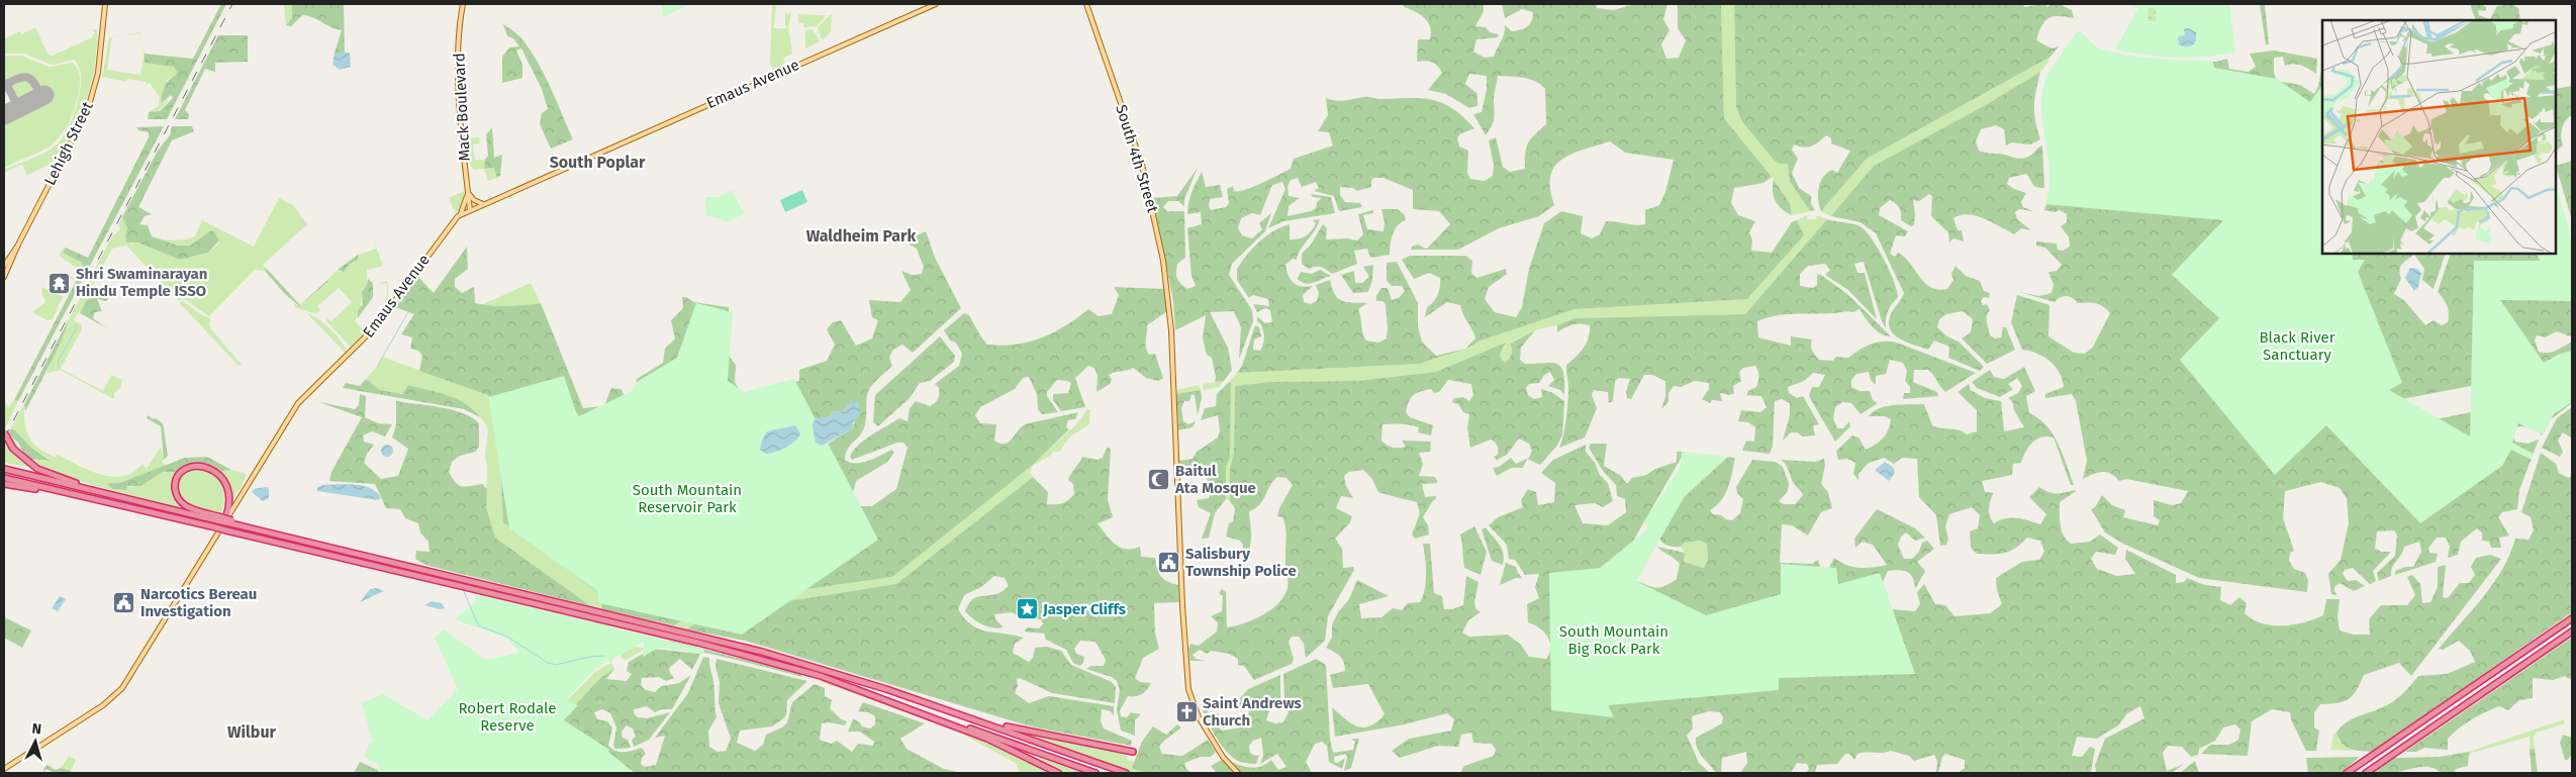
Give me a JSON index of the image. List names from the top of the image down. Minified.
{"streets":{"main road":["Emaus Avenue","Mack Boulevard","Lehigh Street","South 4th Street"]},"crossings":[["Emaus Avenue","Mack Boulevard"]],"districts":["South Poplar","Waldheim Park","Wilbur"],"parks":["Black River Sanctuary","South Mountain Reservoir Park","South Mountain Big Rock Park","Robert Rodale Reserve"],"places":{"temple":["Shri Swaminarayan Hindu Temple ISSO"],"mosque":["Baitul Ata Mosque"],"public building":["Salisbury Township Police","Narcotics Bereau Investigation"],"place":["Jasper Cliffs"],"church":["Saint Andrews Church"]},"north":"top"}
